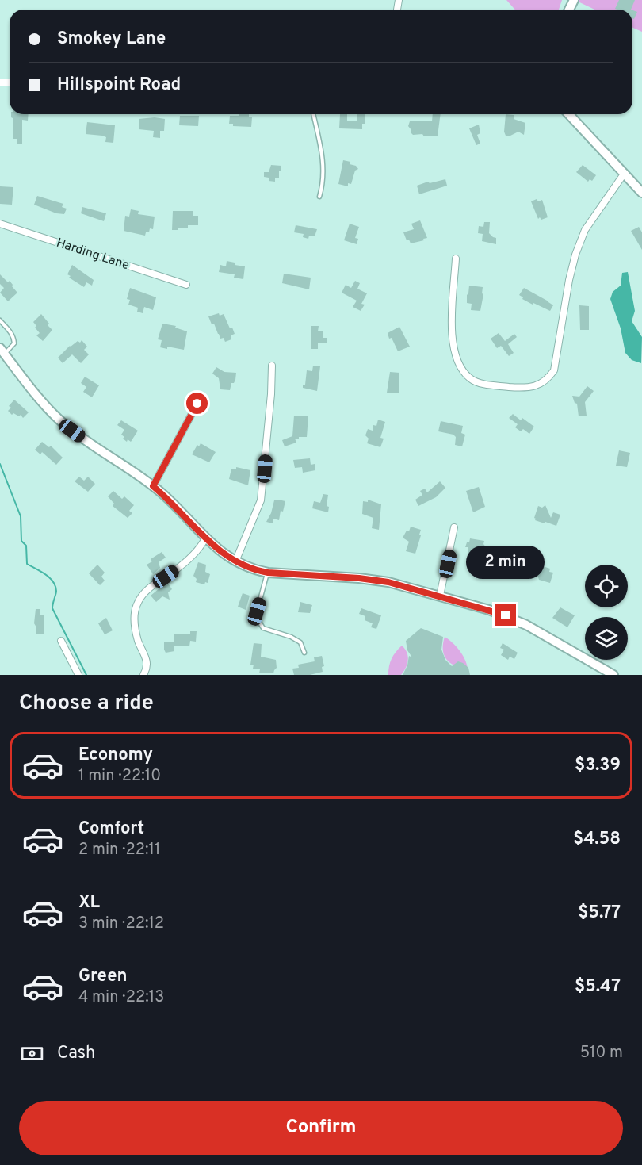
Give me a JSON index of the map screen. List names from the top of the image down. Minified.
{"streets":{"street":["Harding Lane"]},"page":{"banner":["Smokey Lane","Hillspoint Road"],"bubble":"2 min","heading":"Choose a ride","list":[{"name":"Economy","note":"1 min · 22:10","value":"$3.39"},{"name":"Comfort","note":"2 min · 22:11","value":"$4.58"},{"name":"XL","note":"3 min · 22:12","value":"$5.77"},{"name":"Green","note":"4 min · 22:13","value":"$5.47"}],"pay":["Cash","510 m"],"buttons":"Confirm"}}
